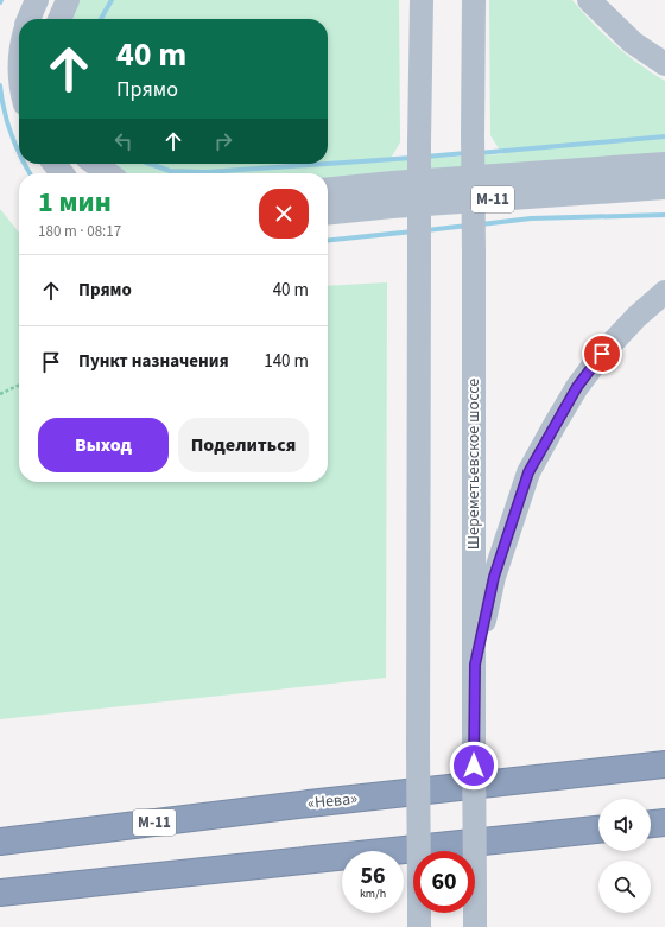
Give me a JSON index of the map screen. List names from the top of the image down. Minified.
{"streets":{"highway":["М-11","«Нева»"],"main road":["Шереметьевское шоссе"]},"page":{"turn":["40 m","Прямо"],"heading":["1 мин","180 m · 08:17"],"list":[{"name":"Прямо","value":"40 m"},{"name":"Пункт назначения","value":"140 m"}],"buttons":["Выход","Поделиться"],"speed":"56 km/h","limit":"60"}}
